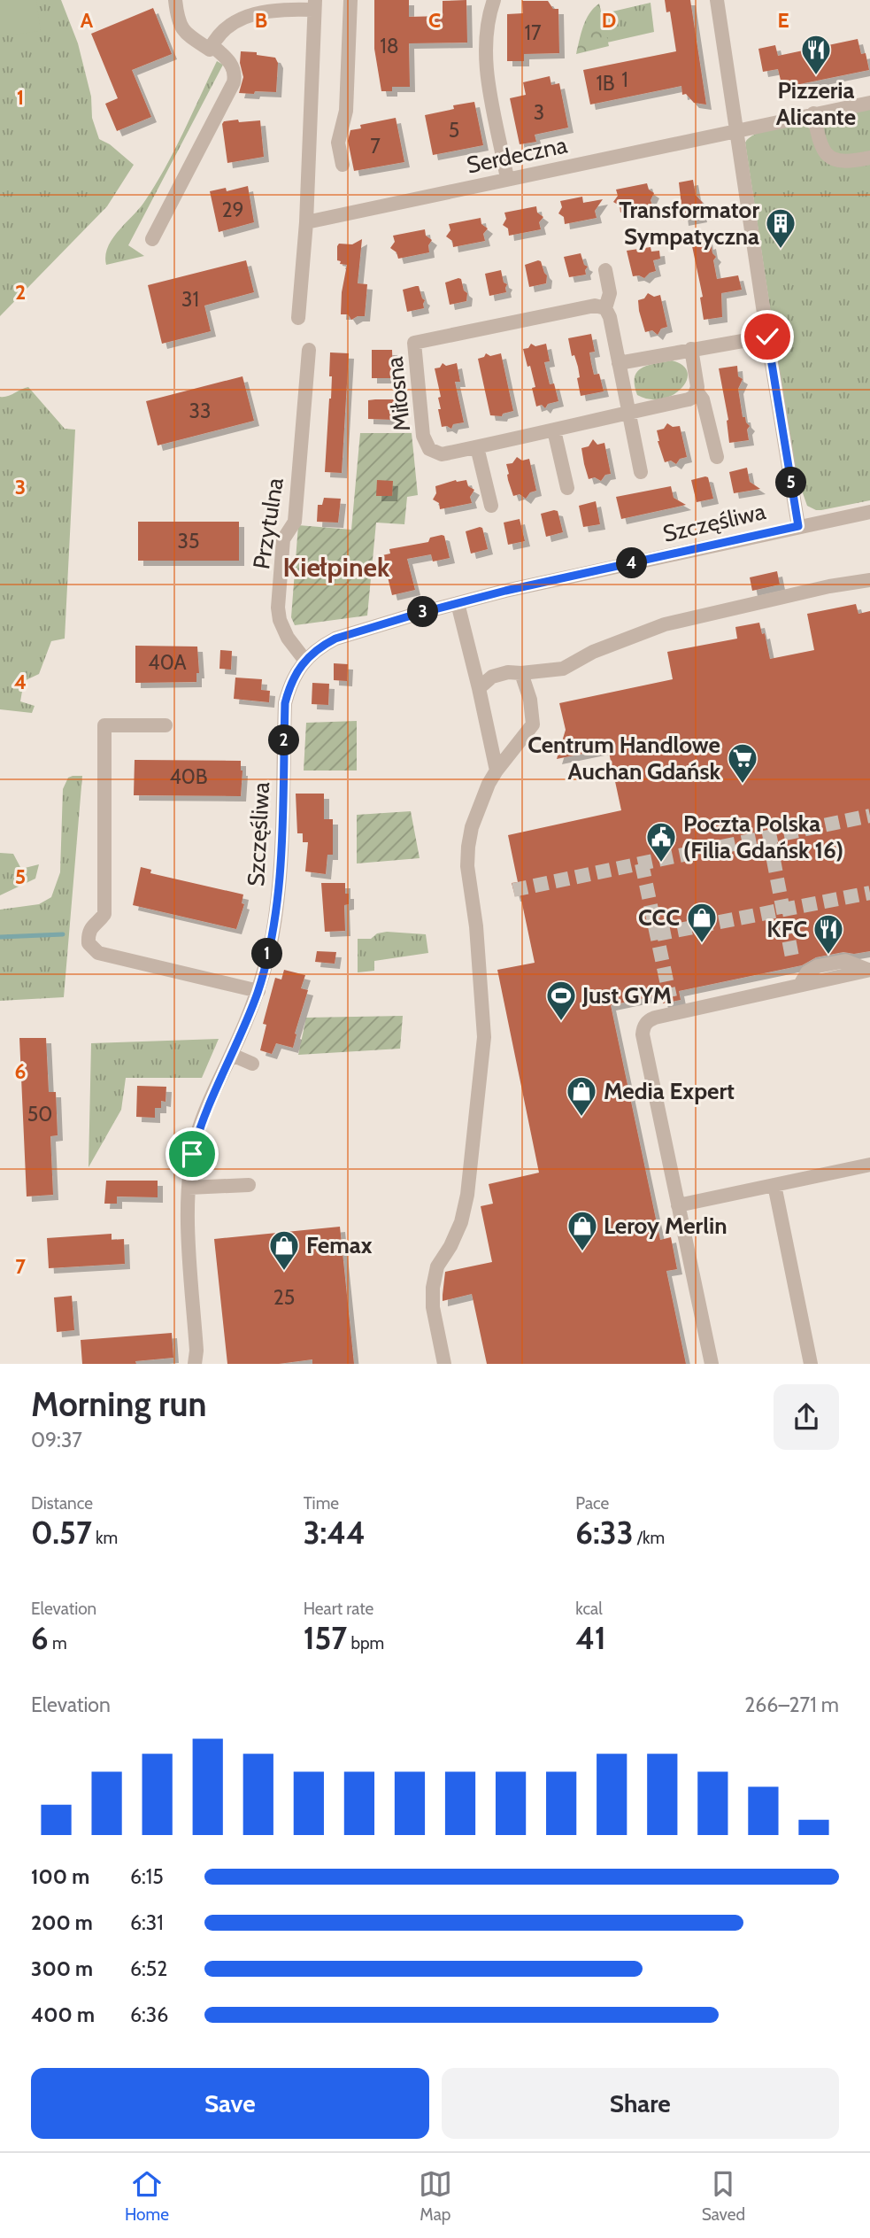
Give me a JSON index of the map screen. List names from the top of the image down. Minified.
{"streets":{"street":["Serdeczna","Miłosna","Szczęśliwa","Przytulna"]},"crossings":[["Szczęśliwa","Przytulna"]],"districts":["Kiełpinek"],"places":{"restaurant":["Pizzeria Alicante","KFC"],"building":["Transformator Sympatyczna"],"supermarket":["Centrum Handlowe Auchan Gdańsk"],"public building":["Poczta Polska (Filia Gdańsk 16)"],"shop":["CCC","Media Expert","Leroy Merlin","Femax"],"sports":["Just GYM"]},"house_numbers":["17","18","1","1B","3","5","7","29","31","33","35","40A","40B","50","25"],"page":{"pins":["5","4","3","2","1"],"heading":["Morning run","09:37"],"stats":[["Distance","0.57 km"],["Time","3:44"],["Pace","6:33 /km"],["Elevation","6 m"],["Heart rate","157 bpm"],["kcal","41"]],"chart":["Elevation","266–271 m"],"list":[{"name":"100 m","note":"6:15"},{"name":"200 m","note":"6:31"},{"name":"300 m","note":"6:52"},{"name":"400 m","note":"6:36"}],"buttons":["Save","Share"],"tabs":["Home","Map","Saved"]},"grid":{"columns":["A","B","C","D","E"],"rows":["1","2","3","4","5","6","7"]}}
